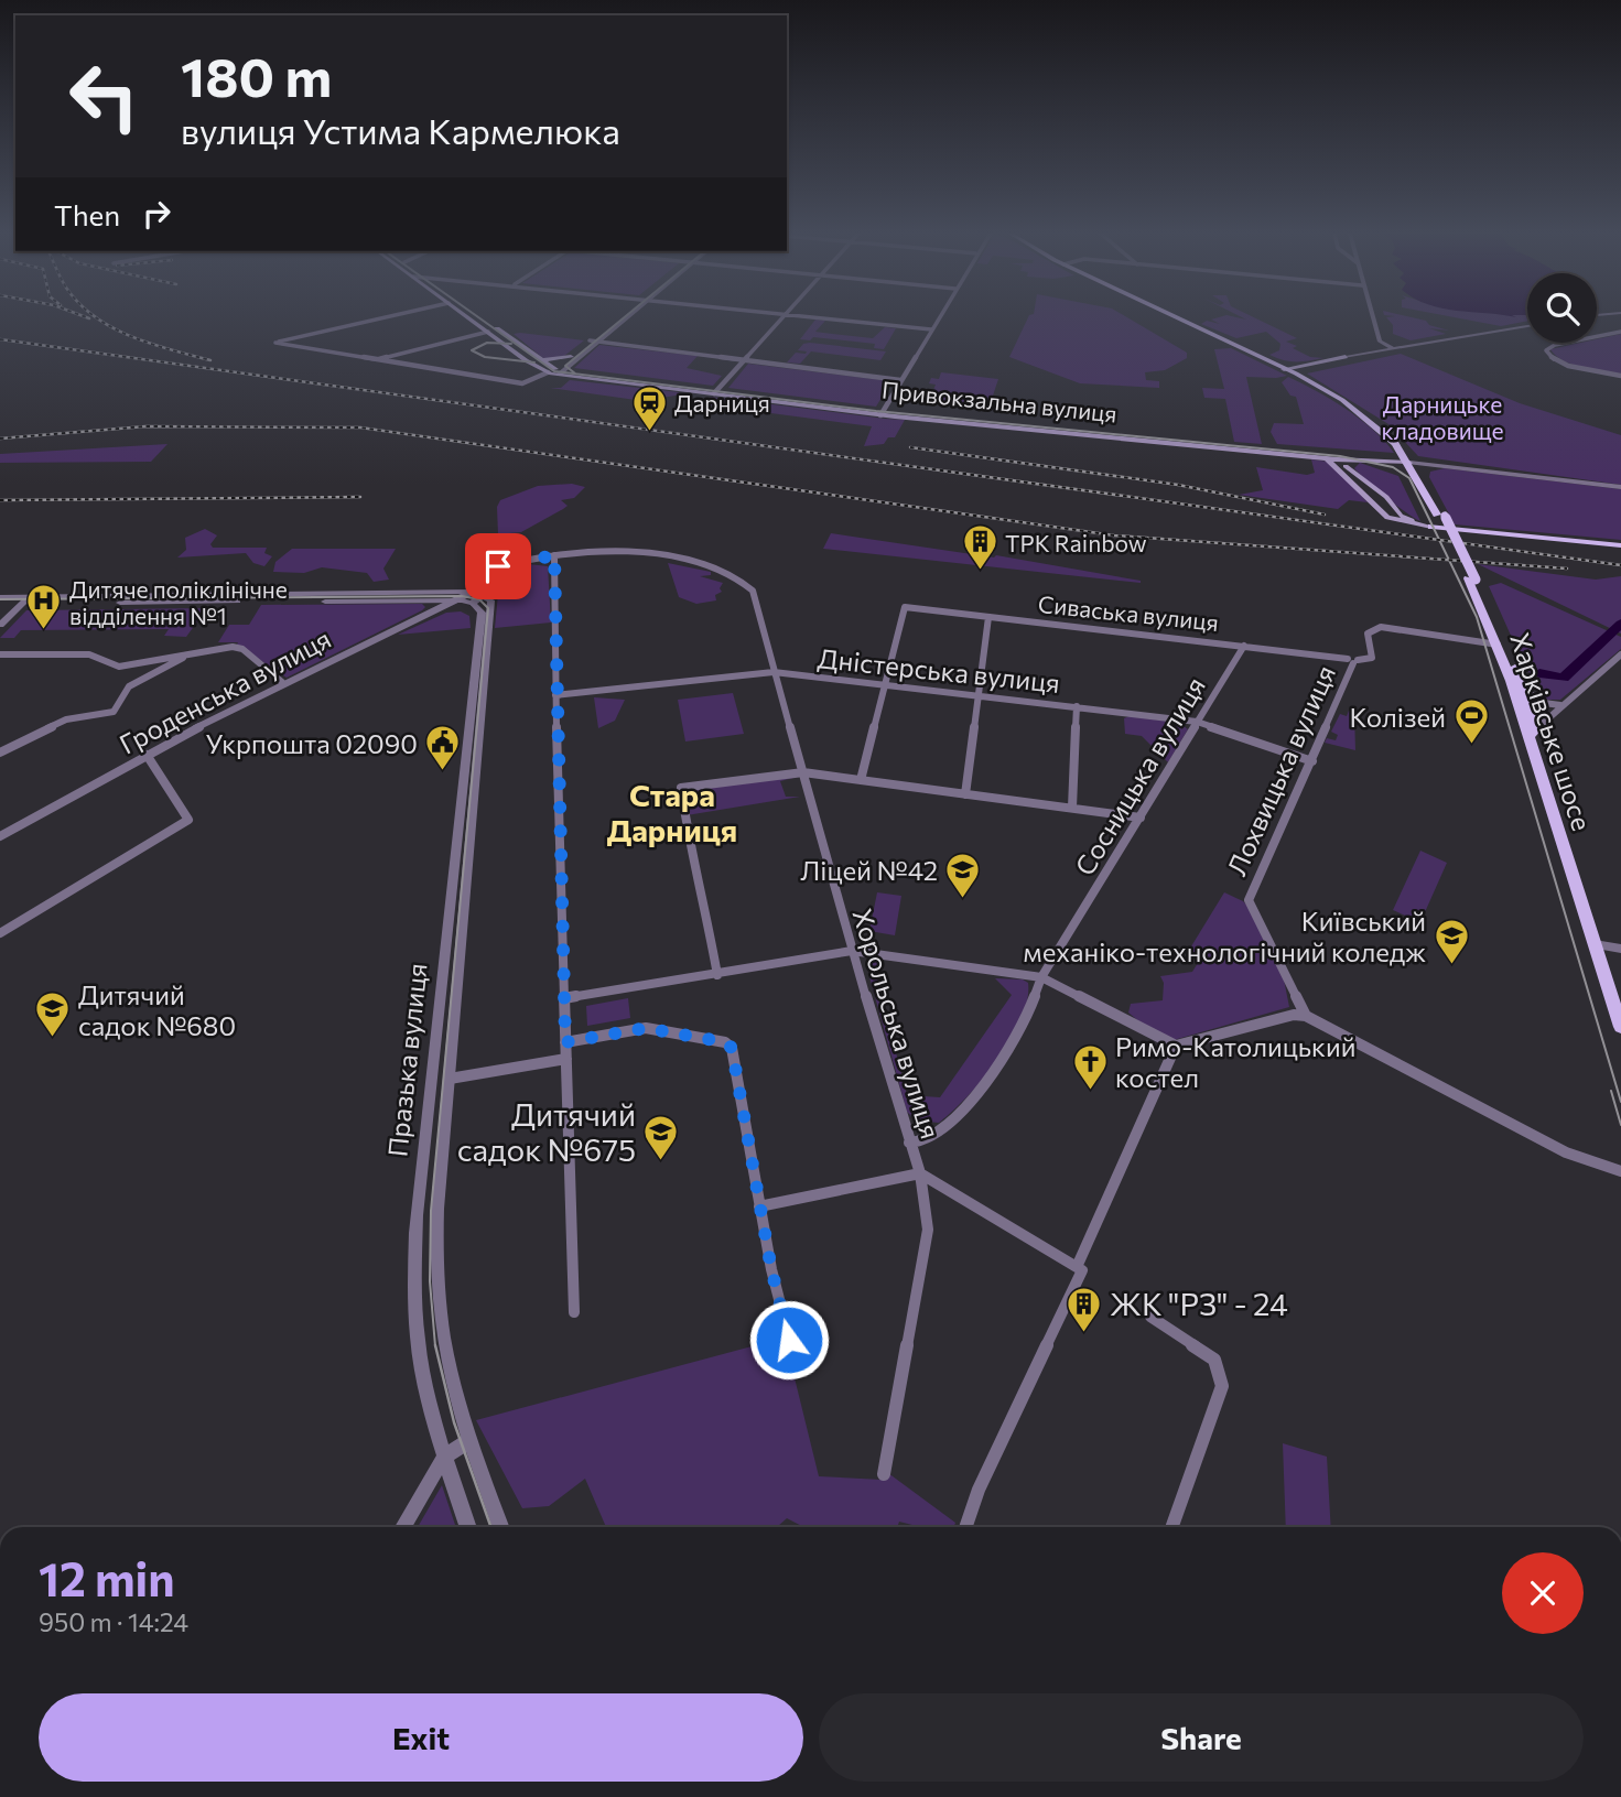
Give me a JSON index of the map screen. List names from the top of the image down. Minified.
{"streets":{"main road":["Привокзальна вулиця","Харківське шосе"],"street":["Сиваська вулиця","Дністерська вулиця","Гроденська вулиця","Лохвицька вулиця","Сосницька вулиця","Хорольська вулиця","Празька вулиця"]},"crossings":[["Привокзальна вулиця","Харківське шосе"],["Сиваська вулиця","Дністерська вулиця"],["Сиваська вулиця","Лохвицька вулиця"],["Сиваська вулиця","Сосницька вулиця"],["Дністерська вулиця","Лохвицька вулиця"],["Дністерська вулиця","Сосницька вулиця"],["Дністерська вулиця","Хорольська вулиця"],["Сосницька вулиця","Хорольська вулиця"],["Хорольська вулиця","Празька вулиця"]],"districts":["Стара Дарниця"],"parks":["Дарницьке кладовище"],"places":{"station":["Дарниця"],"building":["ТРК Rainbow","ЖК \"РЗ\" - 24"],"hospital":["Дитяче поліклінічне відділення №1"],"sports":["Колізей"],"public building":["Укрпошта 02090"],"school or university":["Ліцей №42","Київський механіко-технологічний коледж","Дитячий садок №680","Дитячий садок №675"],"church":["Римо-Католицький костел"]},"page":{"turn":["180 m","вулиця Устима Кармелюка"],"then":"Then","heading":["12 min","950 m · 14:24"],"buttons":["Exit","Share"]}}
